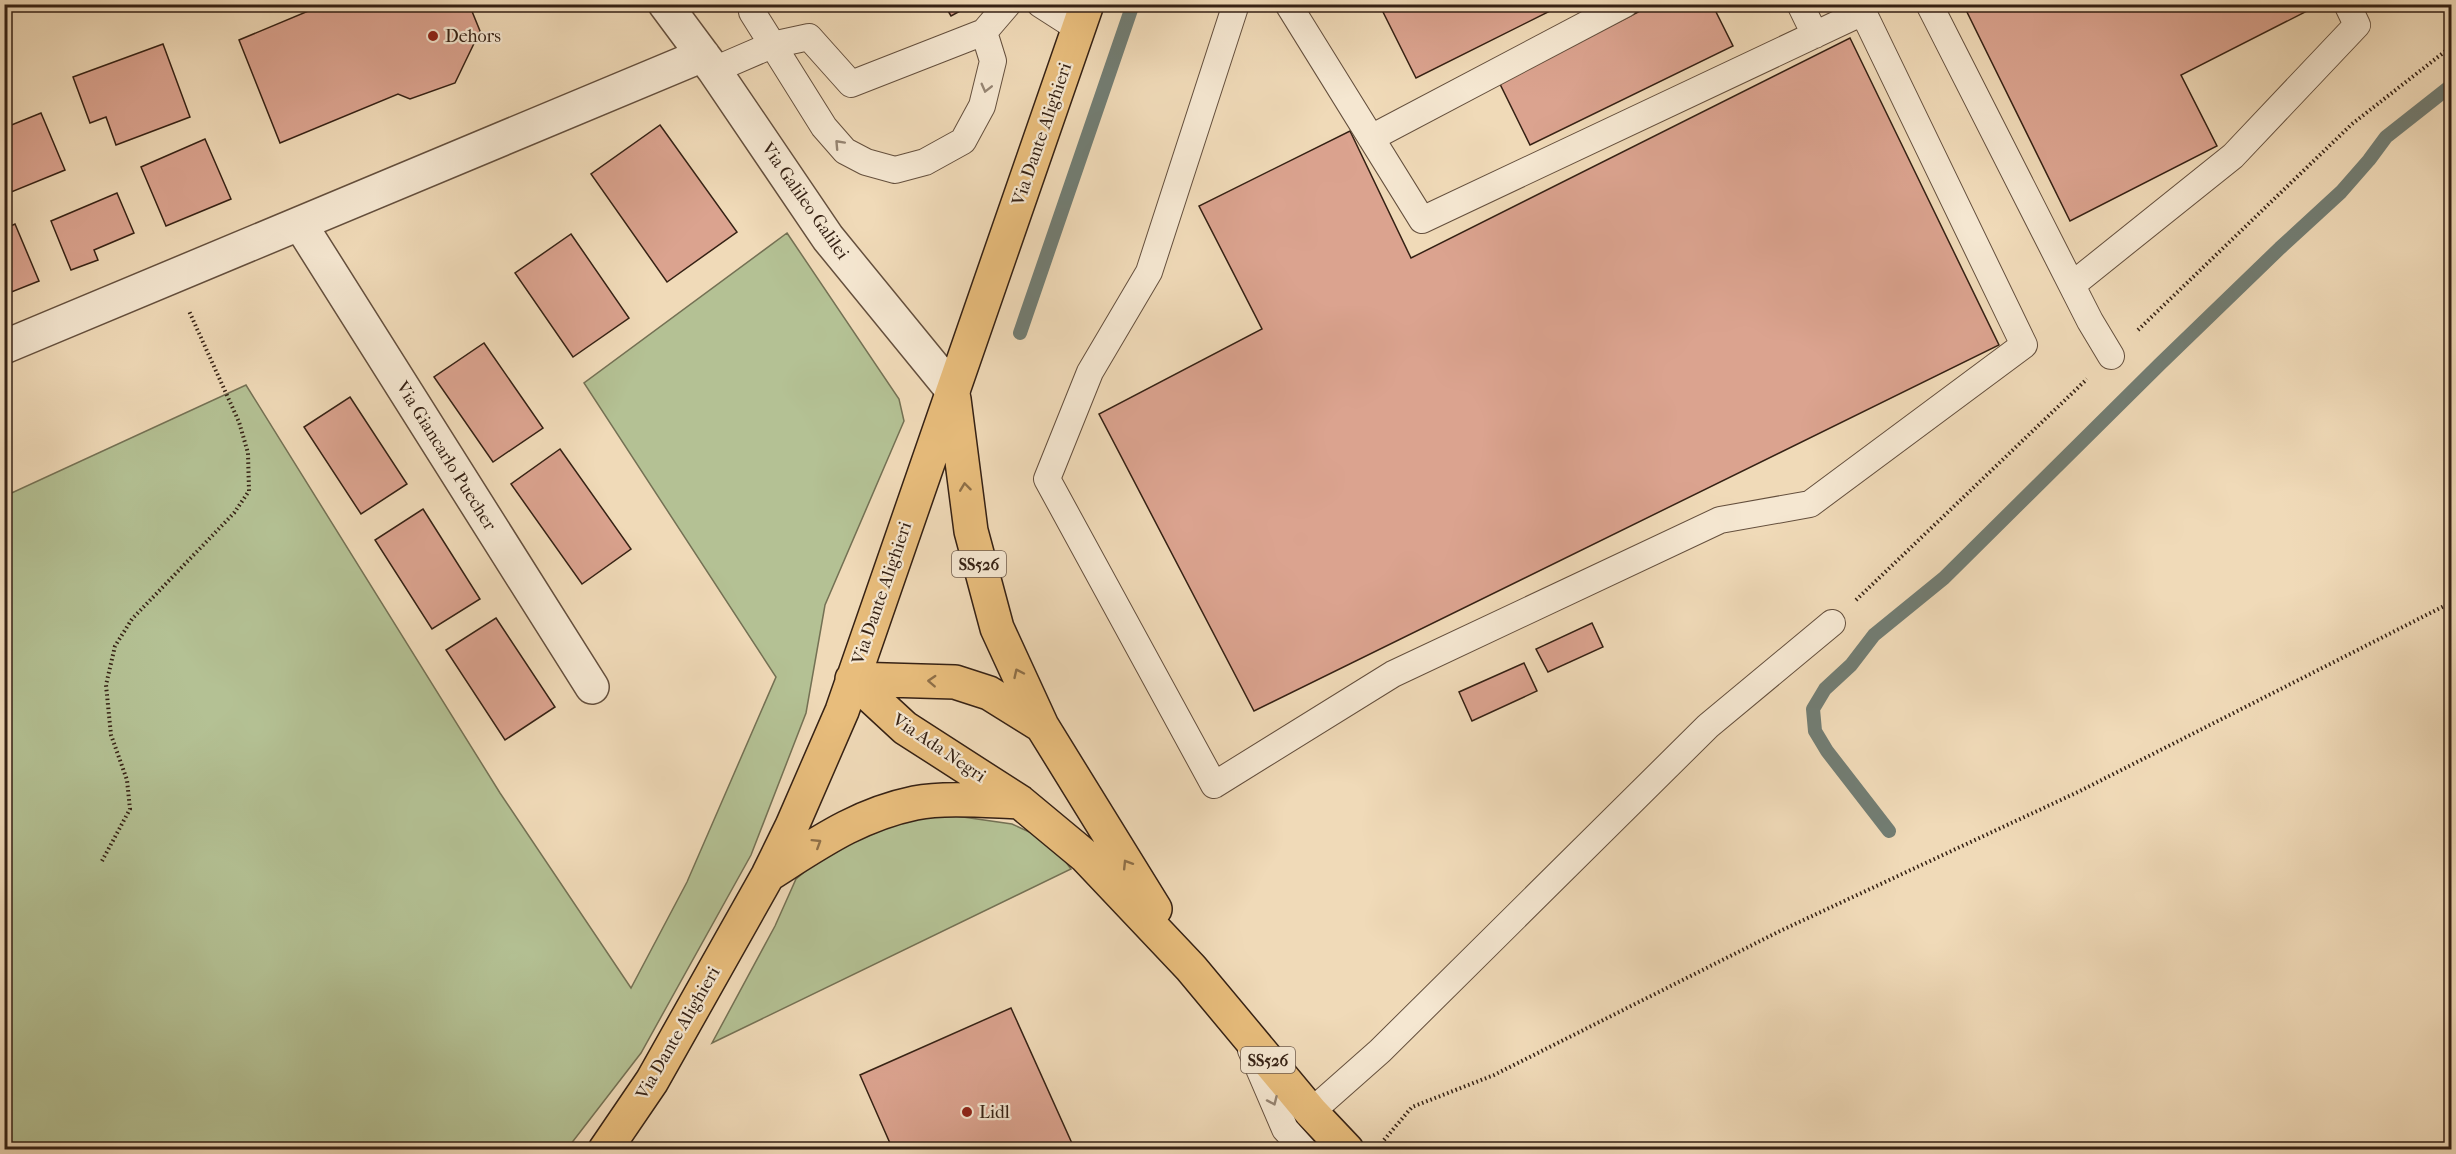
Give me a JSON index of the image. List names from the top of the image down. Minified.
{"streets":{"main road":["Via Dante Alighieri","SS526","Via Ada Negri"],"street":["Via Galileo Galilei","Via Giancarlo Puecher"]},"crossings":[["Via Dante Alighieri","Via Galileo Galilei"],["Via Dante Alighieri","Via Ada Negri"],["Via Galileo Galilei","Via Ada Negri"]],"places":["Dehors","Lidl"]}
